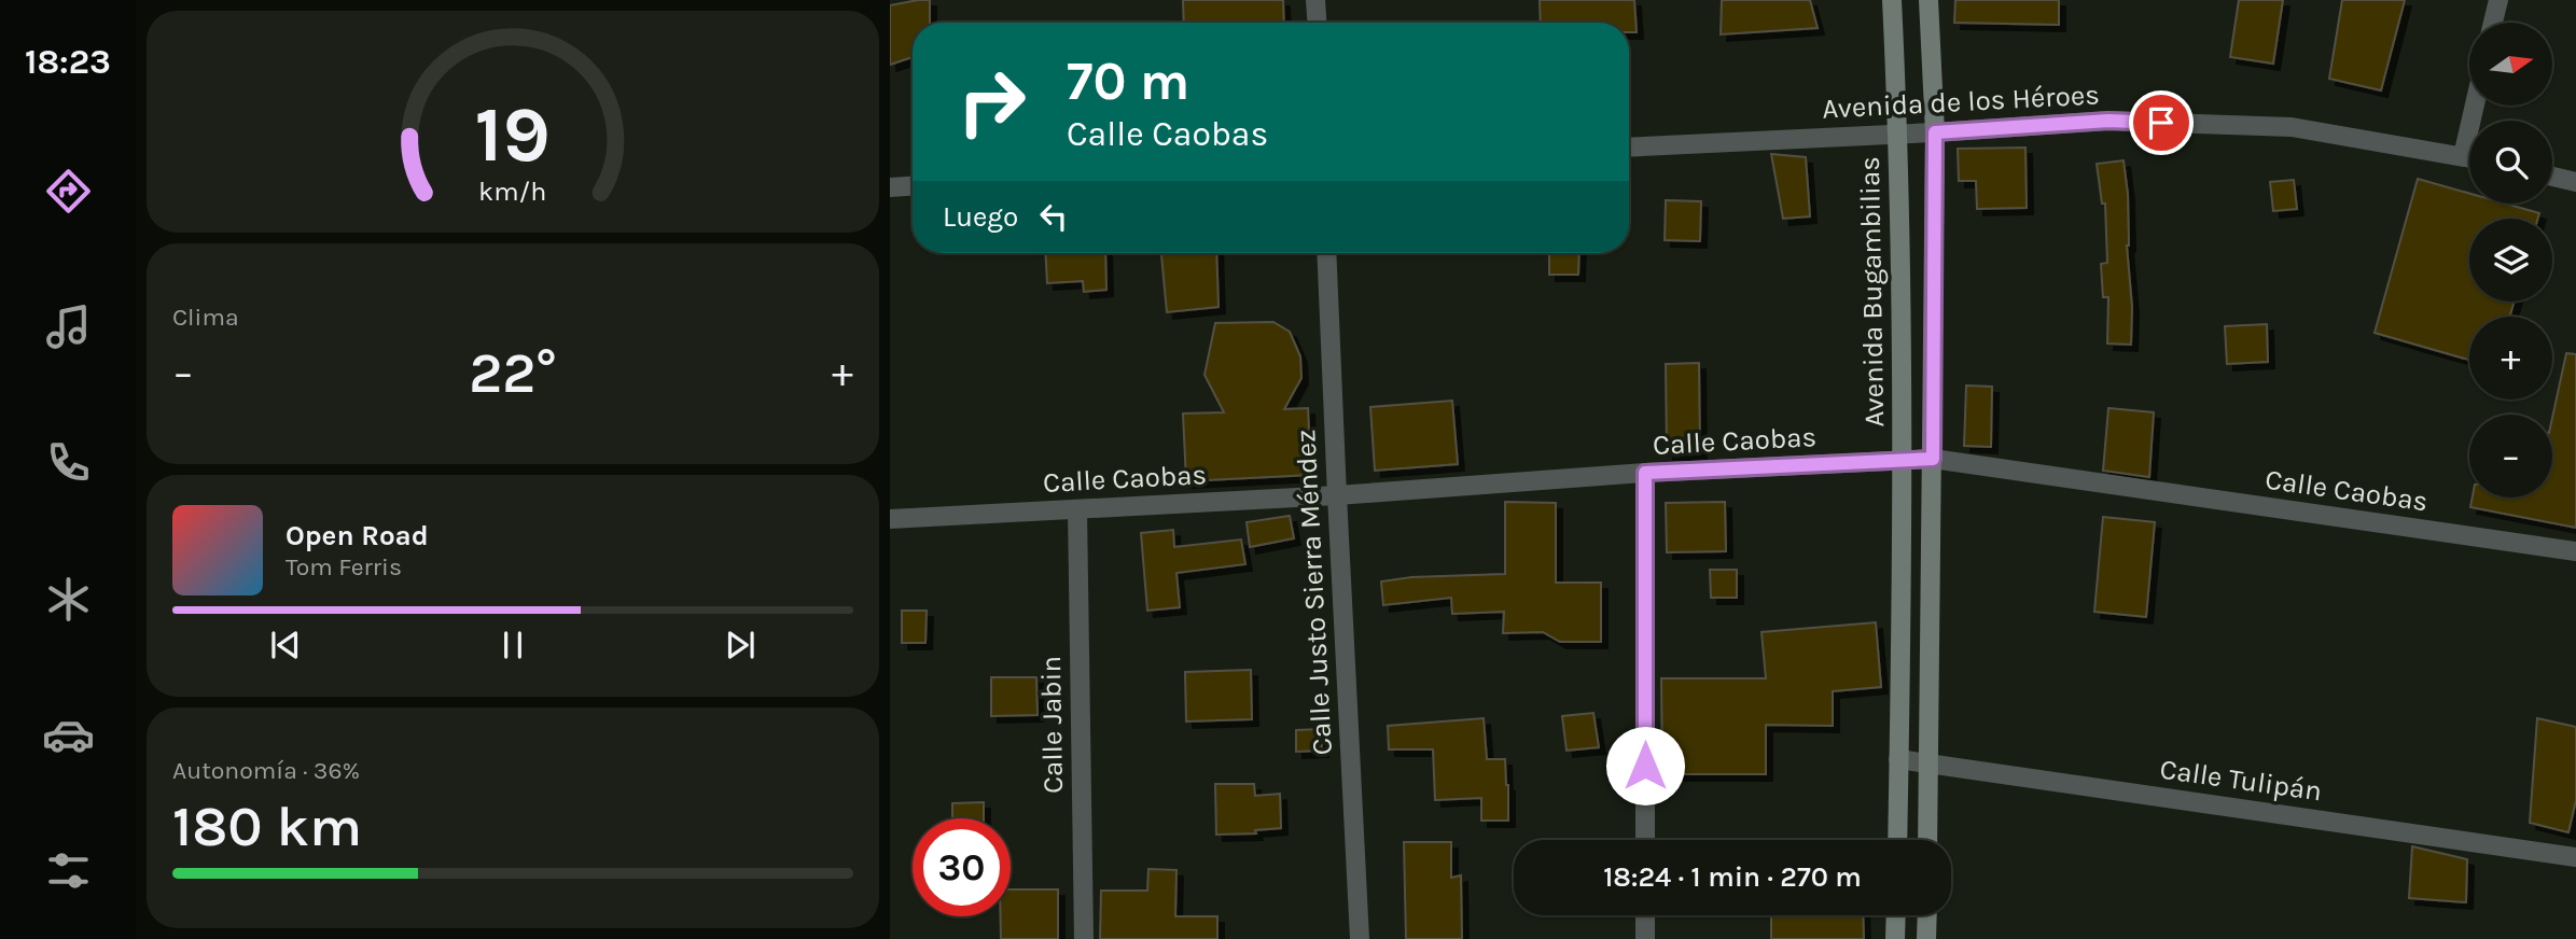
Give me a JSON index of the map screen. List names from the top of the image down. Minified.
{"streets":{"main road":["Avenida Bugambilias"],"street":["Avenida de los Héroes","Calle Caobas","Calle Justo Sierra Méndez","Calle Jabin","Calle Tulipán"]},"crossings":[["Avenida de los Héroes","Avenida Bugambilias"],["Avenida Bugambilias","Calle Caobas"],["Avenida Bugambilias","Calle Tulipán"],["Calle Caobas","Calle Justo Sierra Méndez"],["Calle Caobas","Calle Jabin"]],"north":"right","page":{"tabs":"18:23","map_buttons":["+","−"],"turn":["70 m","Calle Caobas"],"then":"Luego","tile":["Clima",["Autonomía · 36%","180 km"]],"heat":["−","22°","+"],"song":["Open Road","Tom Ferris"],"limit":"30","trip":"18:24 · 1 min · 270 m","gauge":["19","km/h"]}}
